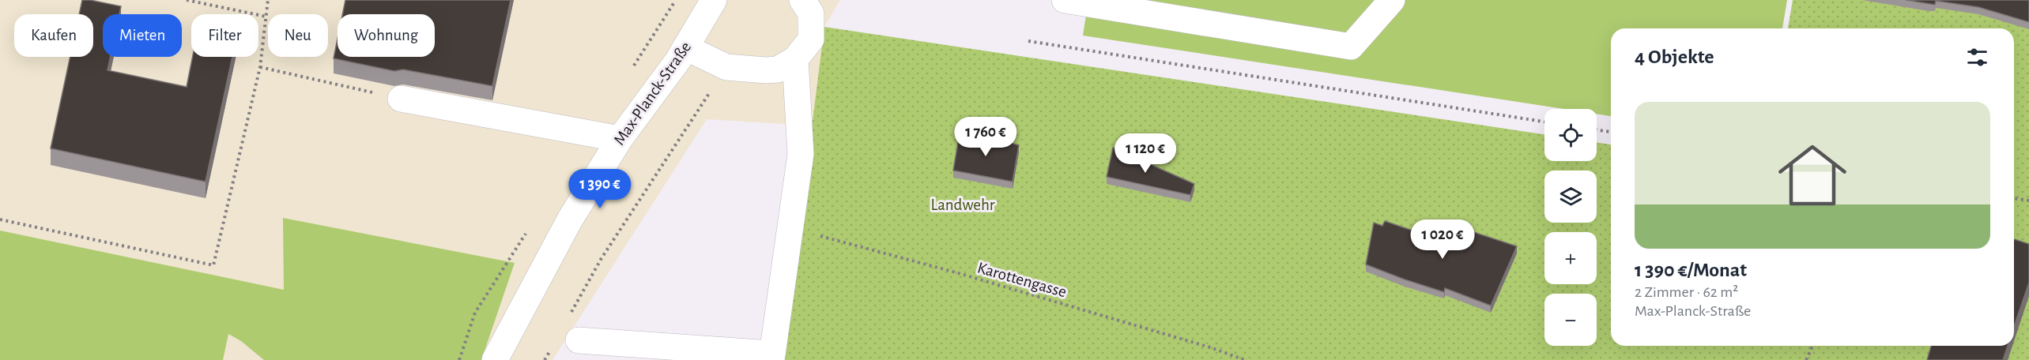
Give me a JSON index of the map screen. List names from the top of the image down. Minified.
{"streets":{"street":["Max-Planck-Straße"],"path":["Karottengasse"]},"parks":["Landwehr"],"page":{"chip":["Kaufen","Mieten","Filter","Neu","Wohnung"],"heading":"4 Objekte","list":[{"name":"1 390 €/Monat","note":"2 Zimmer · 62 m² · Max-Planck-Straße"}],"map_buttons":["+","−"],"price":["1 760 €","1 120 €","1 390 €","1 020 €"]}}
